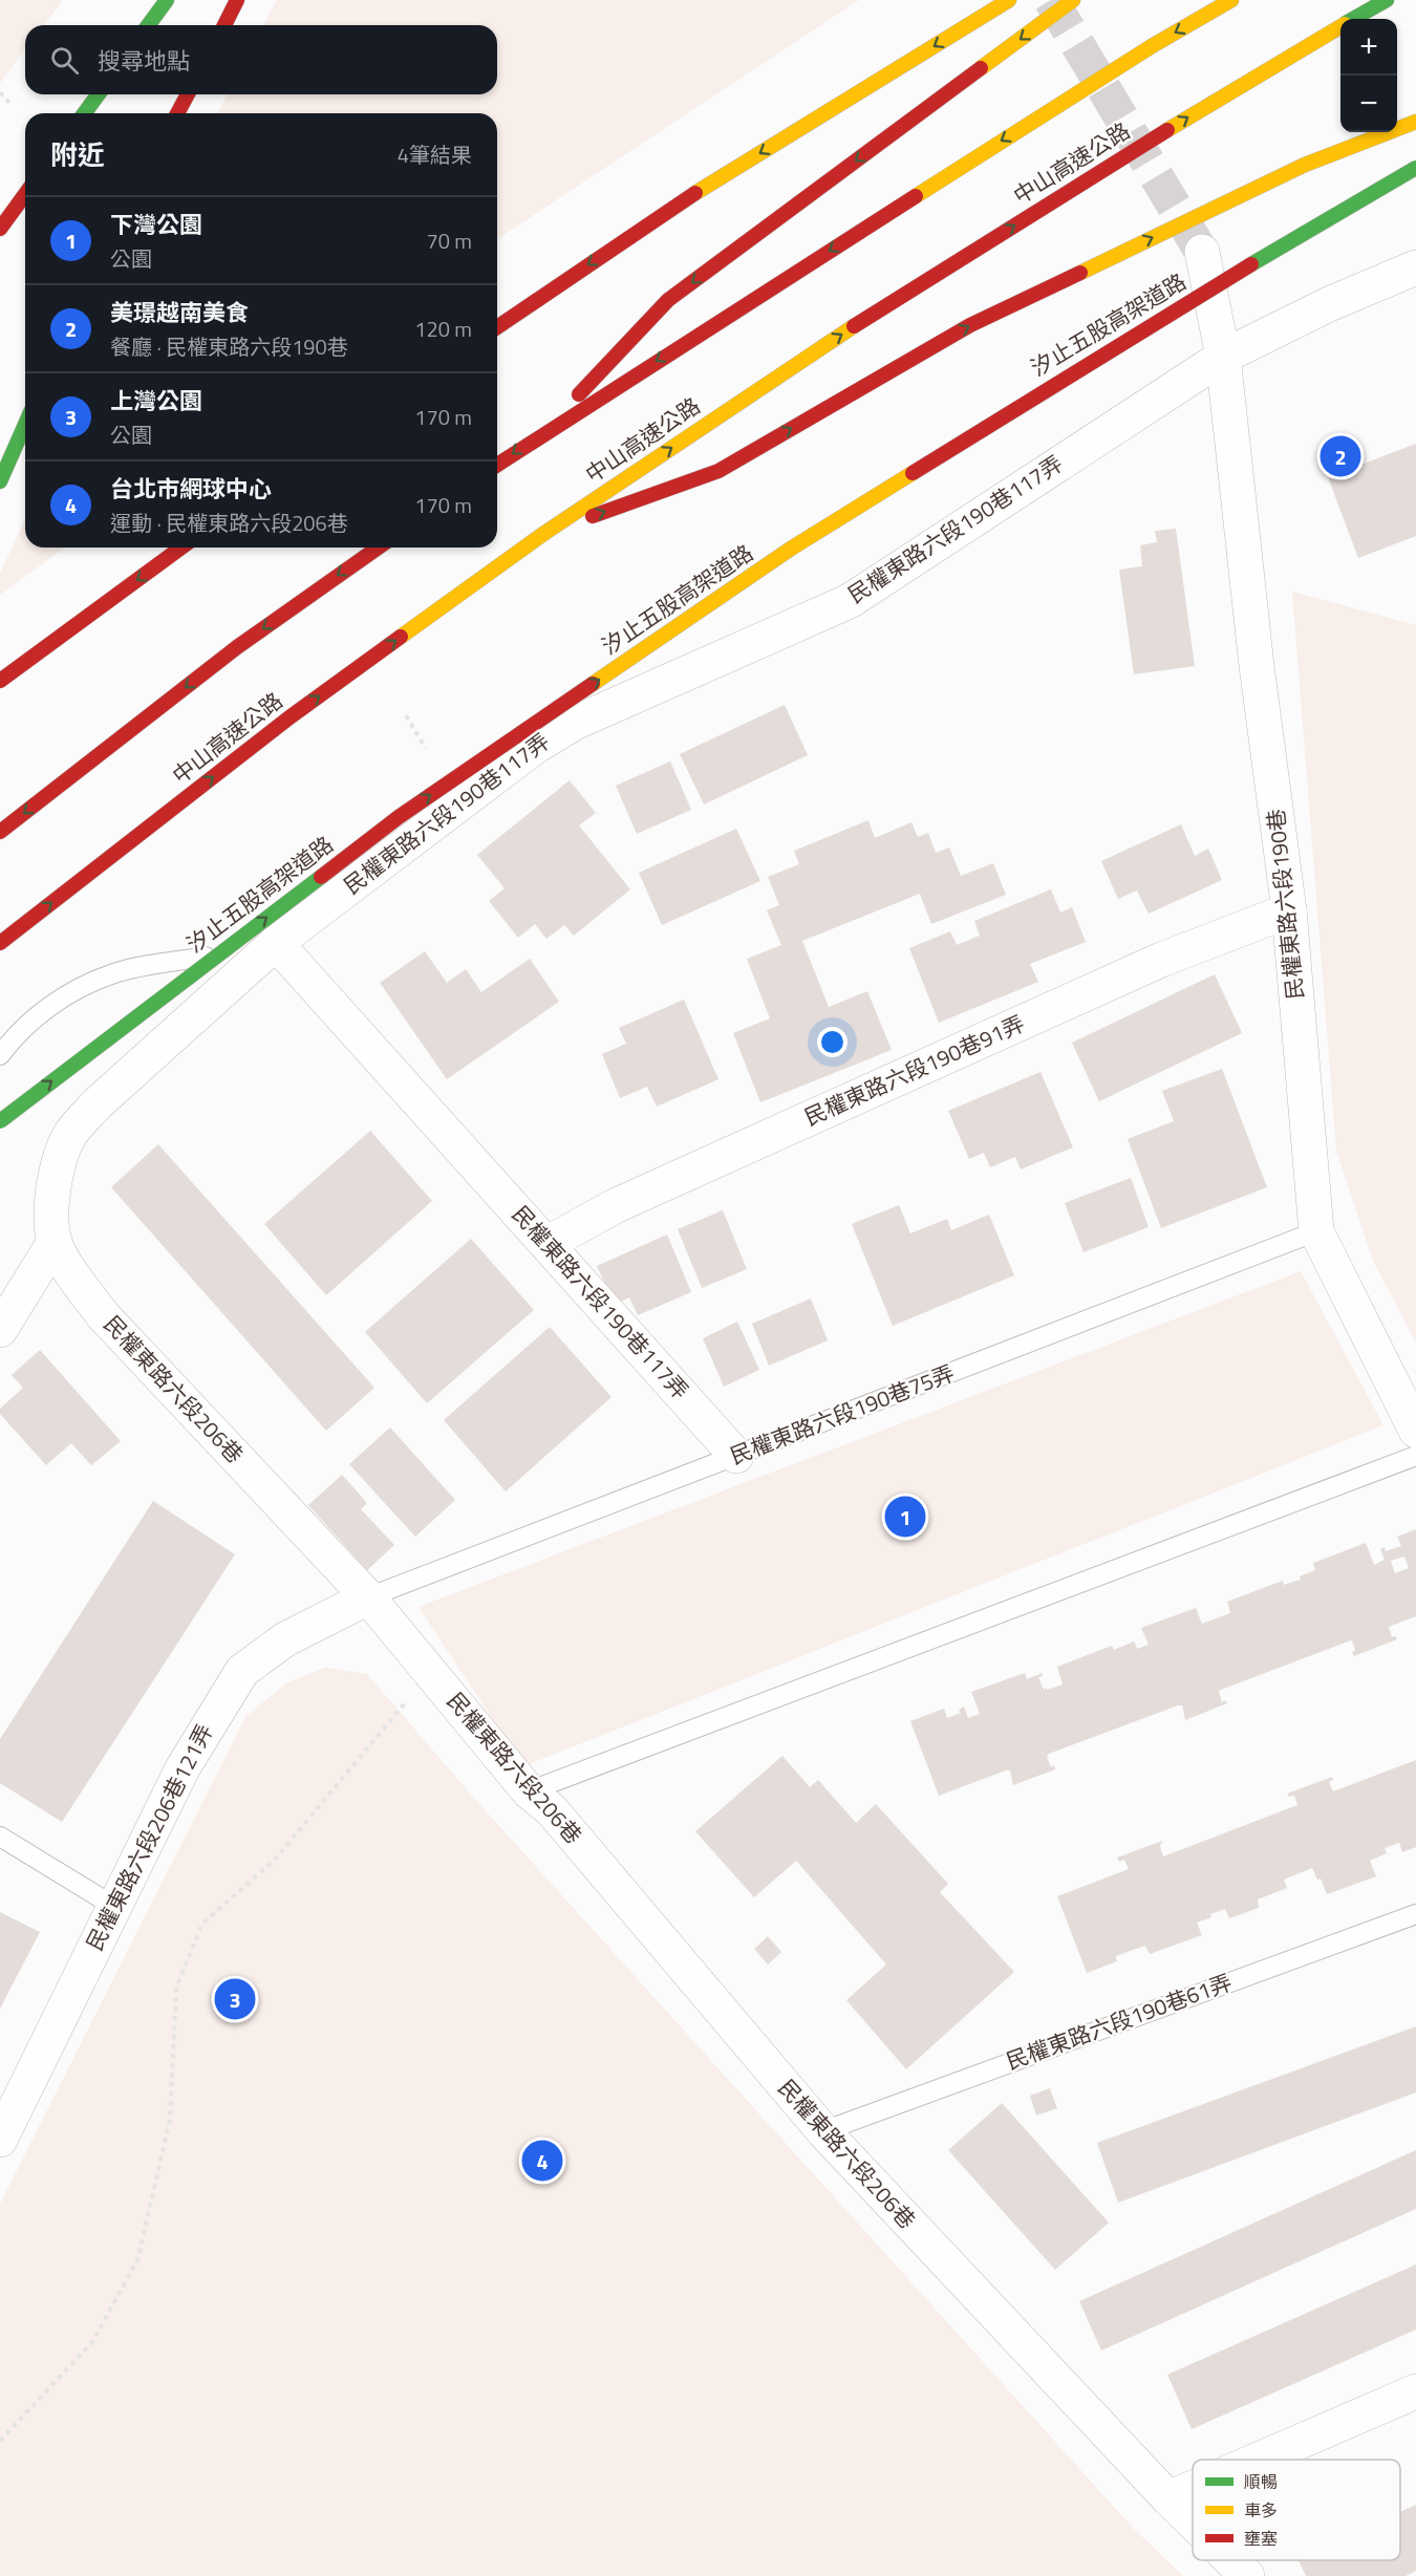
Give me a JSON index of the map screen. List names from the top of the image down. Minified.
{"streets":{"highway":["中山高速公路","汐止五股高架道路"],"street":["民權東路六段190巷117弄","民權東路六段190巷","民權東路六段190巷91弄","民權東路六段206巷","民權東路六段206巷121弄"],"lane":["民權東路六段190巷75弄","民權東路六段190巷61弄"]},"crossings":[["民權東路六段190巷117弄","民權東路六段190巷"],["民權東路六段190巷117弄","民權東路六段190巷91弄"],["民權東路六段190巷117弄","民權東路六段206巷"],["民權東路六段190巷117弄","民權東路六段190巷75弄"],["民權東路六段190巷","民權東路六段190巷91弄"],["民權東路六段190巷","民權東路六段190巷75弄"],["民權東路六段206巷","民權東路六段190巷75弄"],["民權東路六段206巷","民權東路六段206巷121弄"],["民權東路六段206巷","民權東路六段190巷61弄"],["民權東路六段190巷75弄","民權東路六段206巷121弄"]],"legend":["順暢","車多","壅塞"],"page":{"map_buttons":["+","−"],"search":"搜尋地點","heading":["附近","4筆結果"],"list":[{"mark":"1","name":"下灣公園","note":"公園","value":"70 m"},{"mark":"2","name":"美璟越南美食","note":"餐廳 · 民權東路六段190巷","value":"120 m"},{"mark":"3","name":"上灣公園","note":"公園","value":"170 m"},{"mark":"4","name":"台北市網球中心","note":"運動 · 民權東路六段206巷","value":"170 m"}],"pins":["2","1","3","4"]}}
